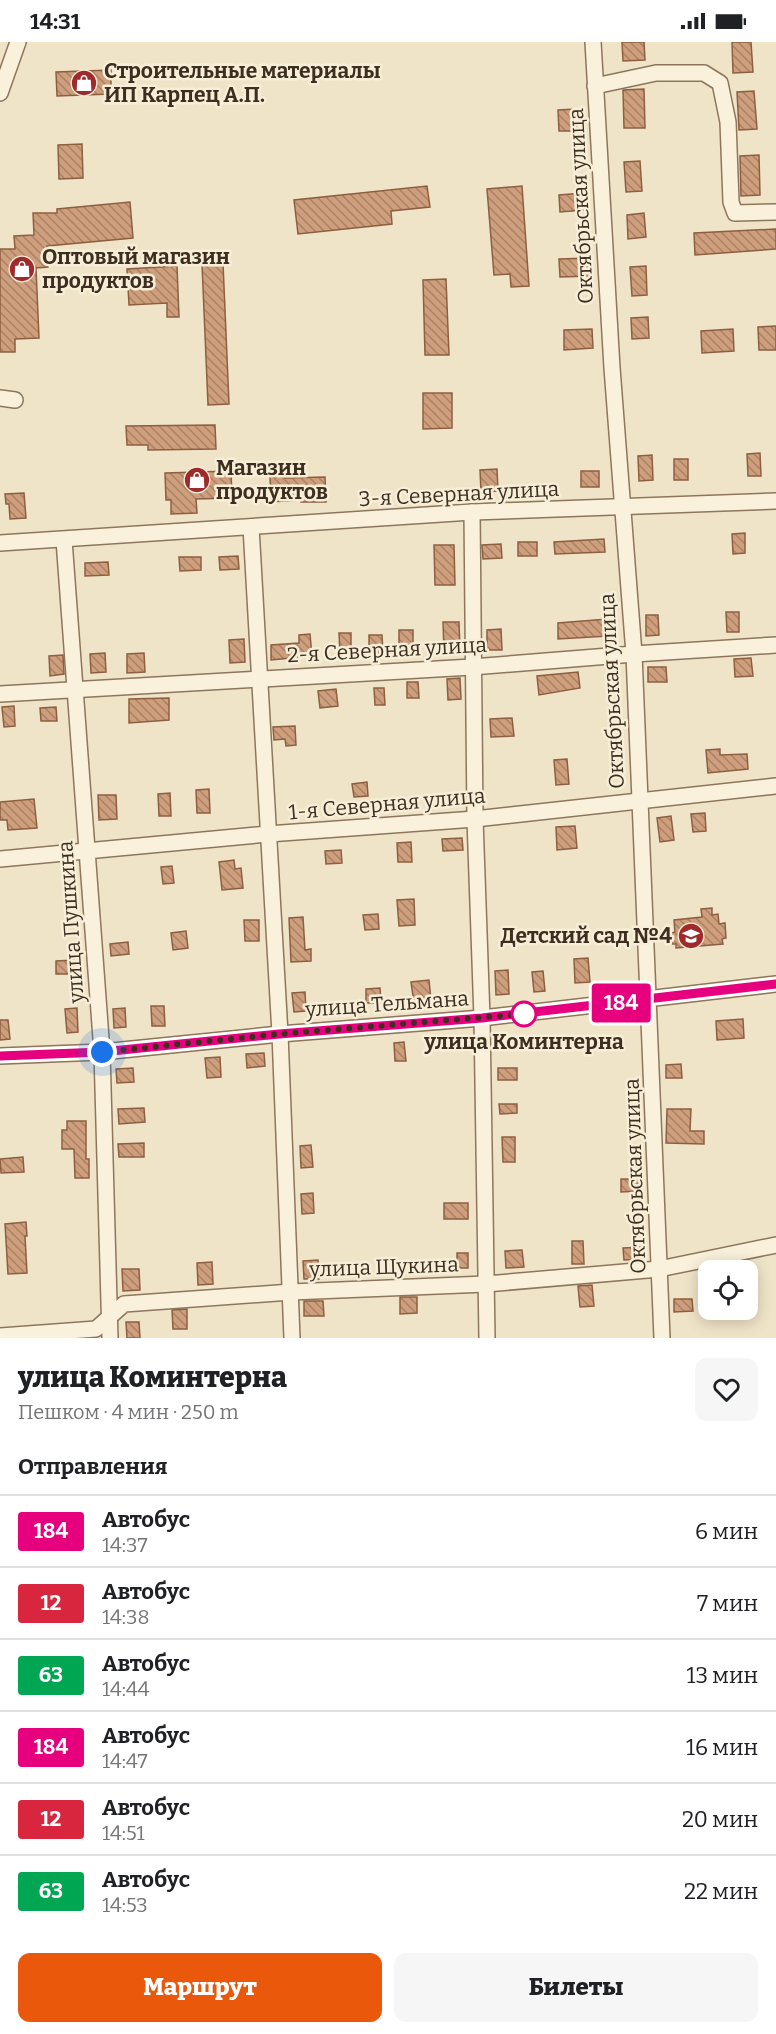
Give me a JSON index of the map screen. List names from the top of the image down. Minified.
{"streets":{"street":["Октябрьская улица","3-я Северная улица","2-я Северная улица","1-я Северная улица","улица Пушкина","улица Тельмана","улица Щукина"]},"crossings":[["Октябрьская улица","3-я Северная улица"],["Октябрьская улица","2-я Северная улица"],["Октябрьская улица","1-я Северная улица"],["Октябрьская улица","улица Тельмана"],["Октябрьская улица","улица Щукина"],["3-я Северная улица","улица Пушкина"],["2-я Северная улица","улица Пушкина"],["1-я Северная улица","улица Пушкина"],["улица Пушкина","улица Тельмана"],["улица Пушкина","улица Щукина"]],"places":{"shop":["Строительные материалы ИП Карпец А.П.","Оптовый магазин продуктов","Магазин продуктов"],"school or university":["Детский сад №4"],"other":["улица Коминтерна"]},"lines":["bus line 184"],"page":{"status":"14:31","on_map":"184","heading":[["улица Коминтерна","Пешком · 4 мин · 250 m"],"Отправления"],"list":[{"mark":"184","name":"Автобус","note":"14:37","value":"6 мин"},{"mark":"12","name":"Автобус","note":"14:38","value":"7 мин"},{"mark":"63","name":"Автобус","note":"14:44","value":"13 мин"},{"mark":"184","name":"Автобус","note":"14:47","value":"16 мин"},{"mark":"12","name":"Автобус","note":"14:51","value":"20 мин"},{"mark":"63","name":"Автобус","note":"14:53","value":"22 мин"}],"buttons":["Маршрут","Билеты"]}}
